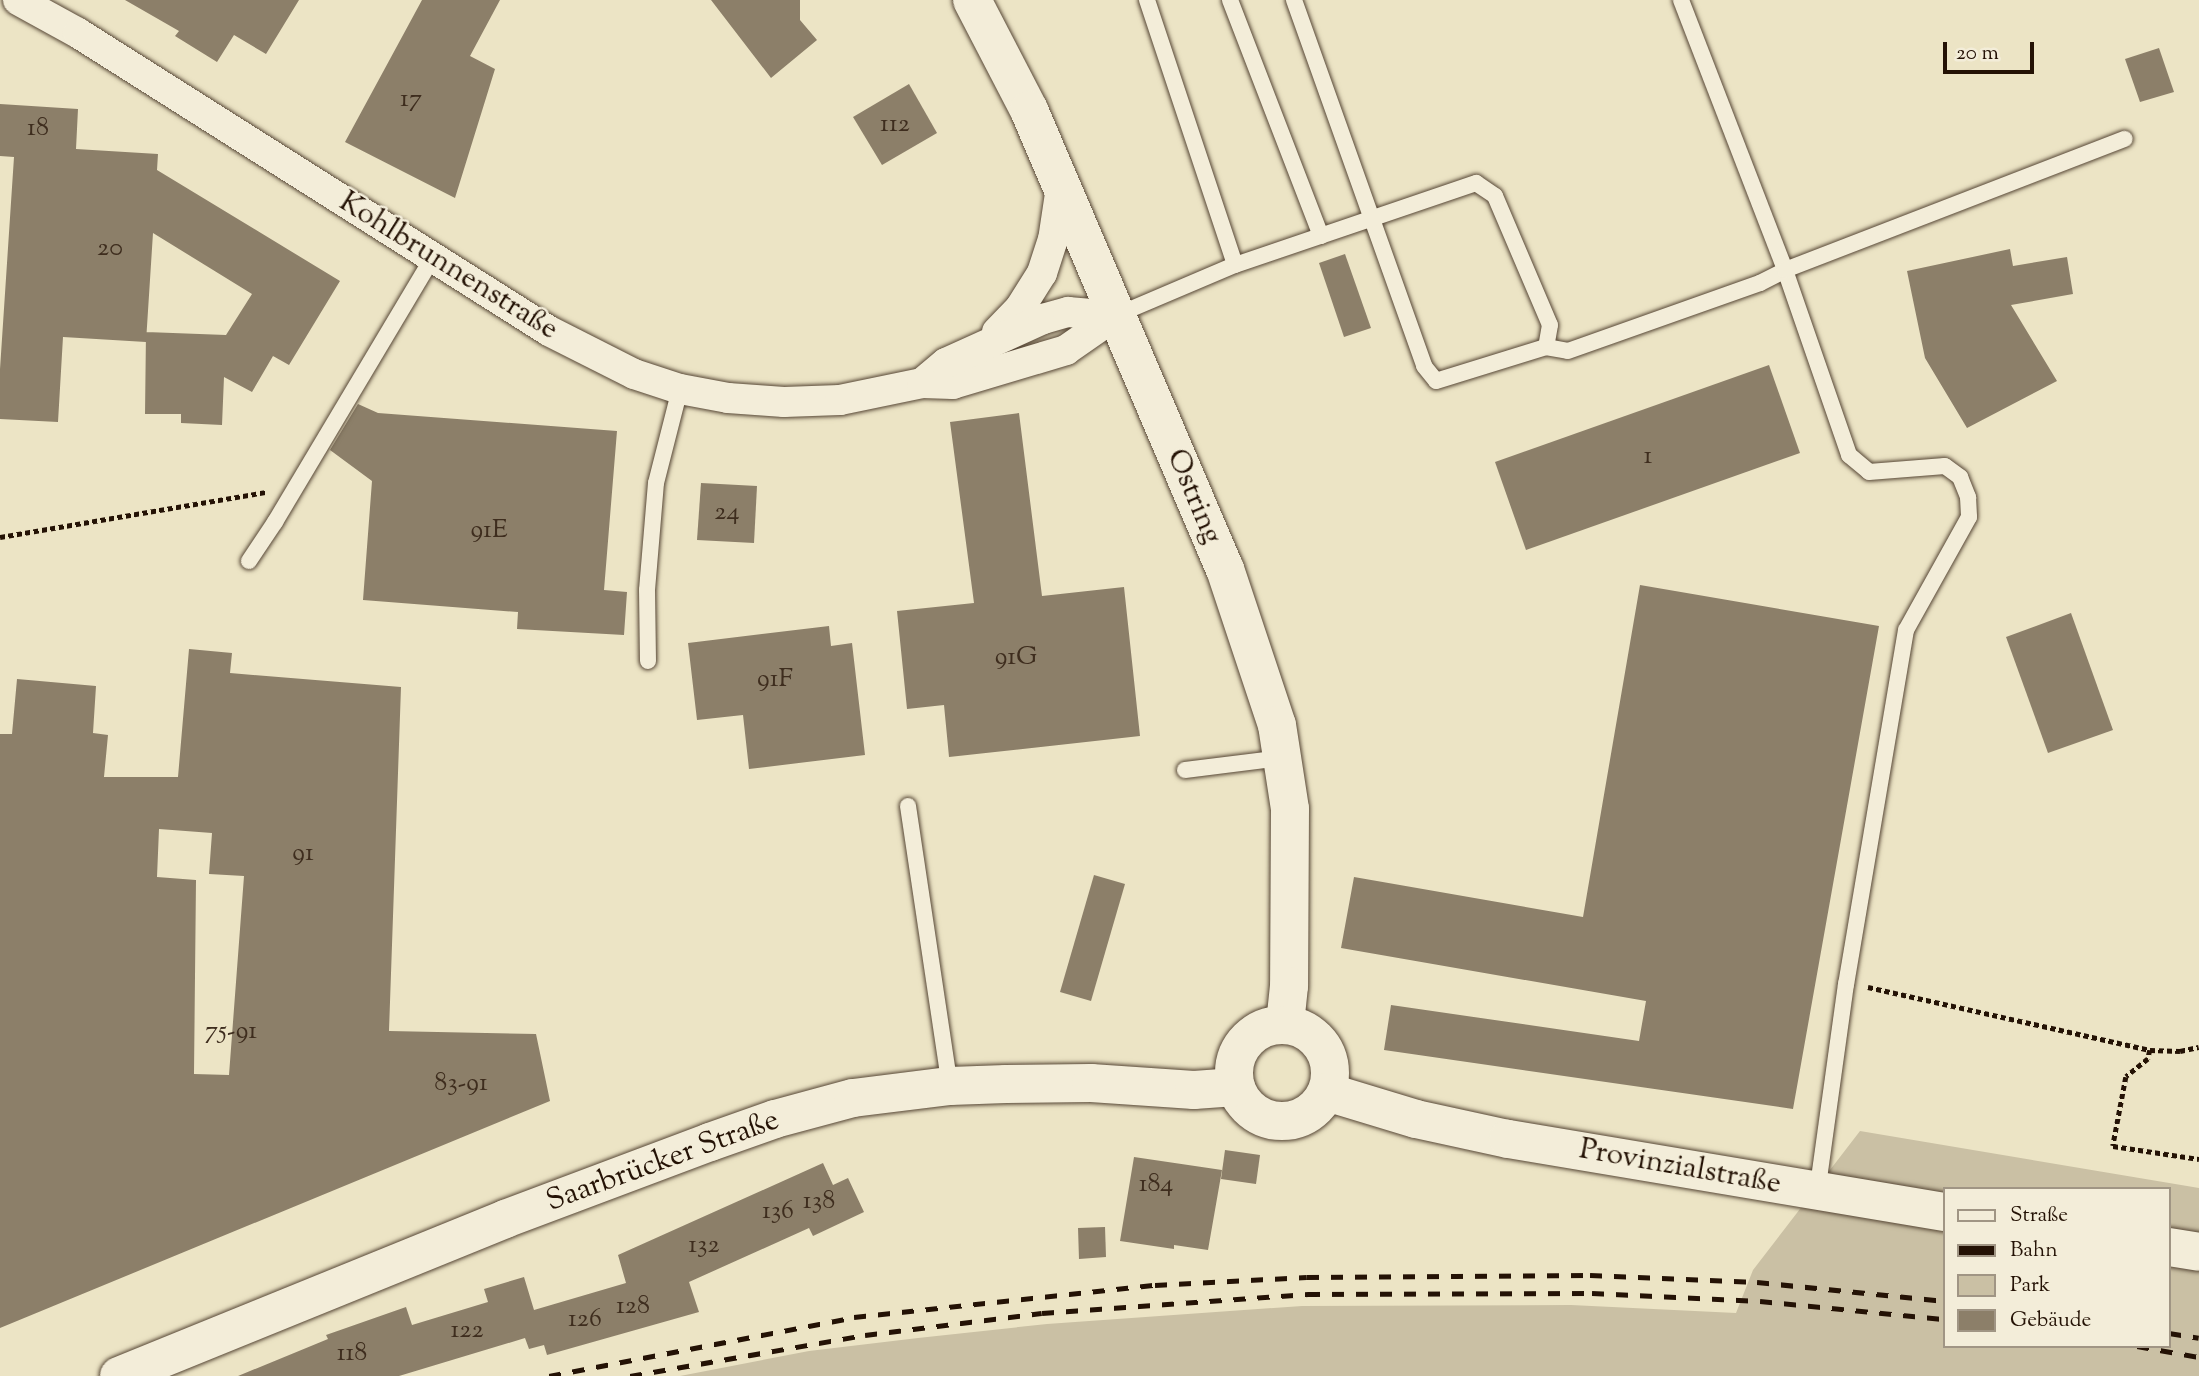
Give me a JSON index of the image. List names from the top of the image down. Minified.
{"streets":{"street":["Kohlbrunnenstraße","Ostring","Saarbrücker Straße","Provinzialstraße"]},"crossings":[["Kohlbrunnenstraße","Ostring"],["Ostring","Saarbrücker Straße"],["Ostring","Provinzialstraße"],["Saarbrücker Straße","Provinzialstraße"]],"house_numbers":["17","112","18","20","1","24","91E","91G","91F","91","75-91","83-91","184","138","136","132","128","126","122","118"],"legend":["Straße","Bahn","Park","Gebäude"],"scale_bar":"20 m"}
